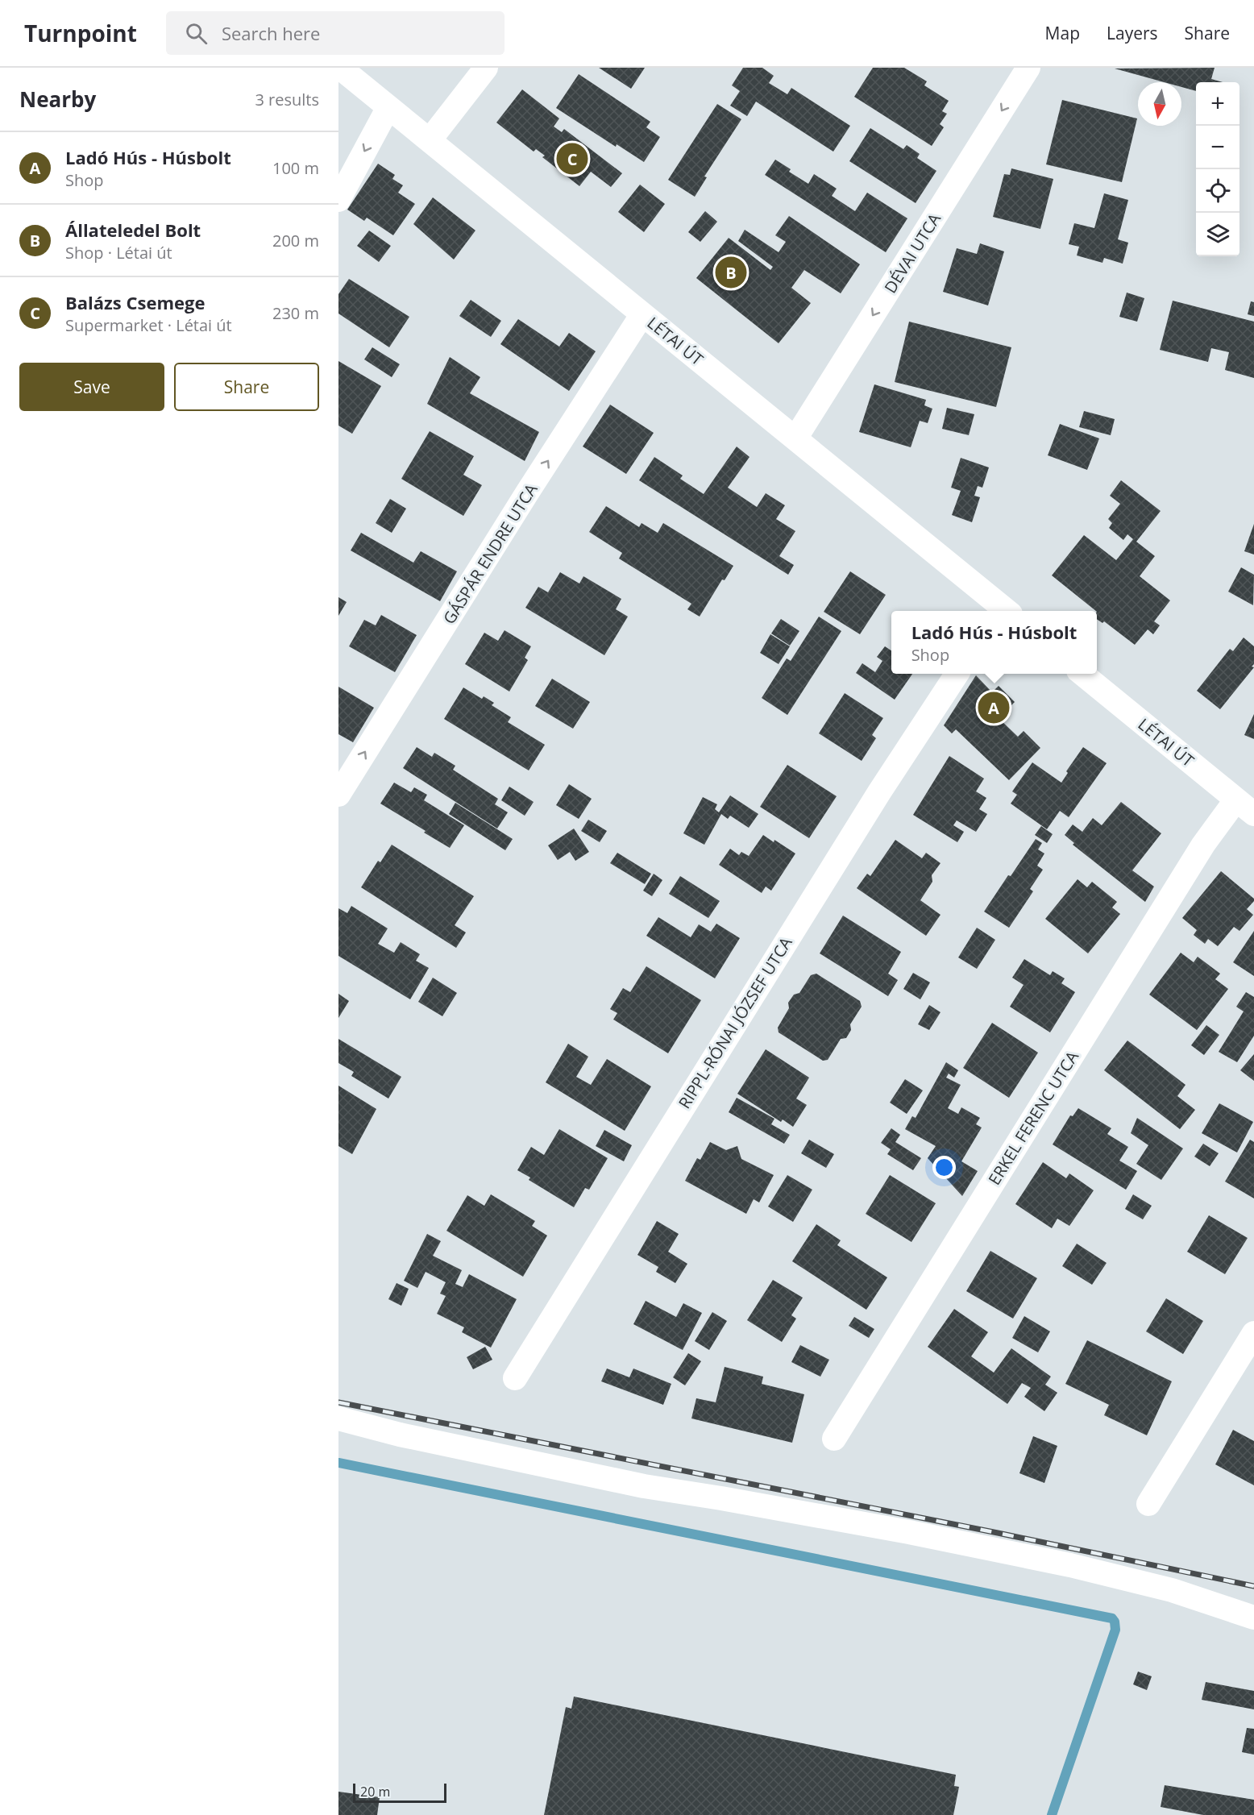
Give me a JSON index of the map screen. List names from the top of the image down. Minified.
{"streets":{"street":["DÉVAI UTCA","LÉTAI ÚT","GÁSPÁR ENDRE UTCA","RIPPL-RÓNAI JÓZSEF UTCA","ERKEL FERENC UTCA"]},"crossings":[["DÉVAI UTCA","LÉTAI ÚT"],["LÉTAI ÚT","GÁSPÁR ENDRE UTCA"],["LÉTAI ÚT","ERKEL FERENC UTCA"]],"one_way":["DÉVAI UTCA","GÁSPÁR ENDRE UTCA"],"scale_bar":"20 m","north":"bottom","page":{"header":"Turnpoint","search":"Search here","nav":["Map","Layers","Share"],"heading":["Nearby","3 results"],"map_buttons":["+","−"],"list":[{"mark":"A","name":"Ladó Hús - Húsbolt","note":"Shop","value":"100 m"},{"mark":"B","name":"Állateledel Bolt","note":"Shop · Létai út","value":"200 m"},{"mark":"C","name":"Balázs Csemege","note":"Supermarket · Létai út","value":"230 m"}],"pins":["C","B","A"],"buttons":["Save","Share"],"popup":["Ladó Hús - Húsbolt","Shop"],"scale":"20 m"}}
